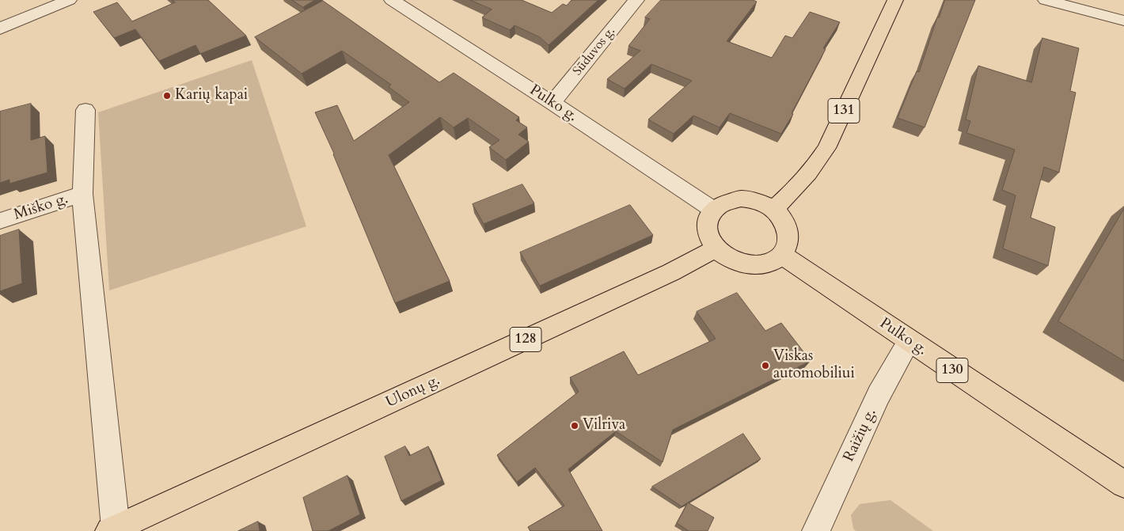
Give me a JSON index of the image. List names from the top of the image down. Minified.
{"streets":{"main road":["Pulko g.","131","128","130","Ulonų g."],"street":["Sūduvos g.","Miško g.","Raižių g."]},"crossings":[["Sūduvos g.","Pulko g."],["Pulko g.","131"],["Pulko g.","Ulonų g."],["Pulko g.","Raižių g."],["131","Ulonų g."]],"places":["Karių kapai","Viskas automobiliui","Vilriva"]}
